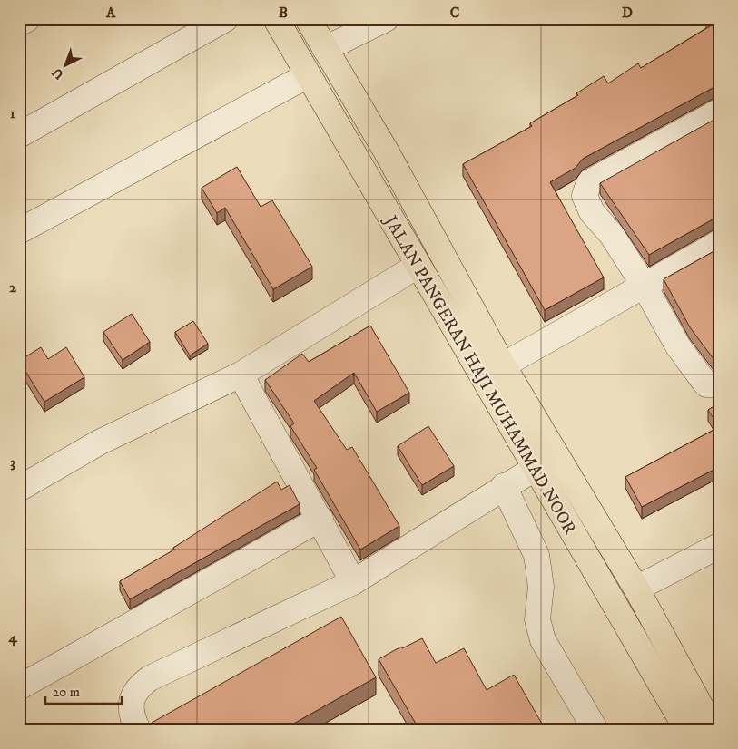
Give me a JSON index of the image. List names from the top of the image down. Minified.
{"streets":{"main road":["JALAN PANGERAN HAJI MUHAMMAD NOOR"]},"scale_bar":"20 m","north":"bottom left","grid":{"columns":["A","B","C","D"],"rows":["1","2","3","4"]}}
